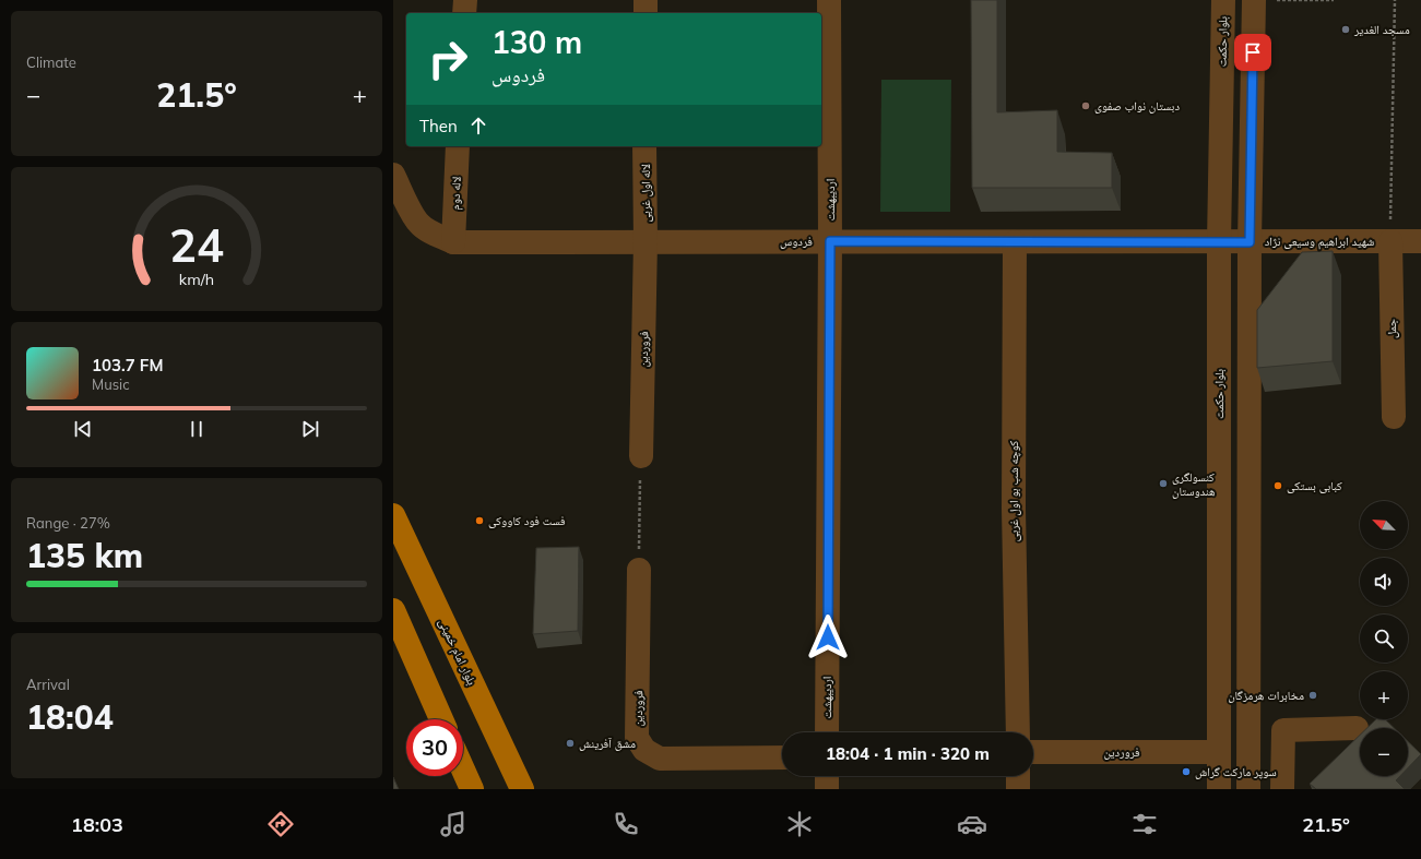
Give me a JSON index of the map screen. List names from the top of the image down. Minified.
{"streets":{"main road":["بلوار امام خمینی"],"street":["بلوار حکمت","لاله دوم","لاله اول غربی","اردیبهشت","فردوس","شهید ابراهیم وسیعی نژاد","جمل","فروردین","کوچه شب بو اول غربی"]},"crossings":[["بلوار حکمت","فردوس"],["بلوار حکمت","شهید ابراهیم وسیعی نژاد"],["بلوار حکمت","فروردین"],["لاله دوم","فردوس"],["لاله اول غربی","فردوس"],["لاله اول غربی","فروردین"],["اردیبهشت","فردوس"],["فردوس","شهید ابراهیم وسیعی نژاد"],["فردوس","فروردین"],["فردوس","کوچه شب بو اول غربی"],["شهید ابراهیم وسیعی نژاد","جمل"]],"places":["مسجد الغدیر","دبستان نواب صفوی","کنسولگری هندوستان","کبابی بستکی","فست فود کاووکی","مخابرات هرمزگان","مشق آفرینش","سوپر مارکت گراش"],"north":"top left","page":{"tile":["Climate",["Range · 27%","135 km"],["Arrival","18:04"]],"turn":["130 m","فردوس"],"heat":["−","21.5°","+"],"then":"Then","song":["103.7 FM","Music"],"map_buttons":["+","−"],"limit":"30","trip":"18:04 · 1 min · 320 m","tabs":["18:03","21.5°"],"gauge":["24","km/h"]}}
